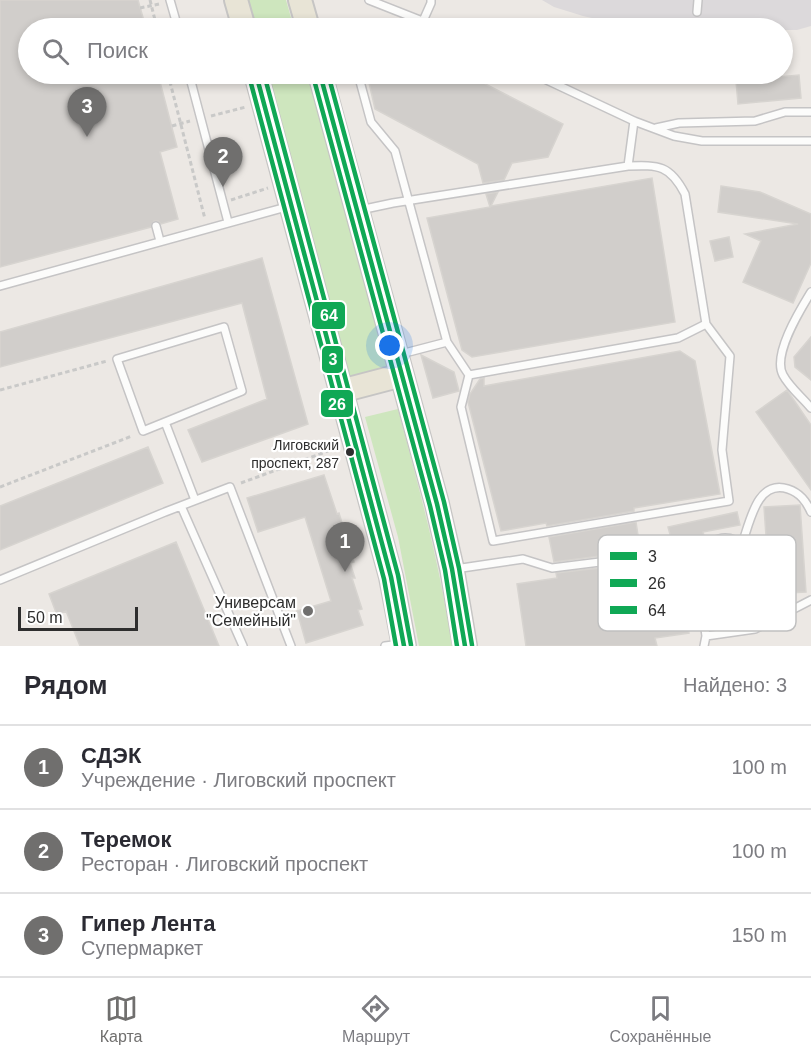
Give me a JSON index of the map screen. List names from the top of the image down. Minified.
{"places":["Лиговский проспект, 287","Универсам \"Семейный\""],"lines":["transit line 3","transit line 26","transit line 64"],"legend":["3","26","64"],"scale_bar":"50 m","page":{"search":"Поиск","pins":["3","2","1"],"scale":"50 m","heading":["Рядом","Найдено: 3"],"list":[{"mark":"1","name":"СДЭК","note":"Учреждение · Лиговский проспект","value":"100 m"},{"mark":"2","name":"Теремок","note":"Ресторан · Лиговский проспект","value":"100 m"},{"mark":"3","name":"Гипер Лента","note":"Супермаркет","value":"150 m"}],"nav":["Карта","Маршрут","Сохранённые"]}}
